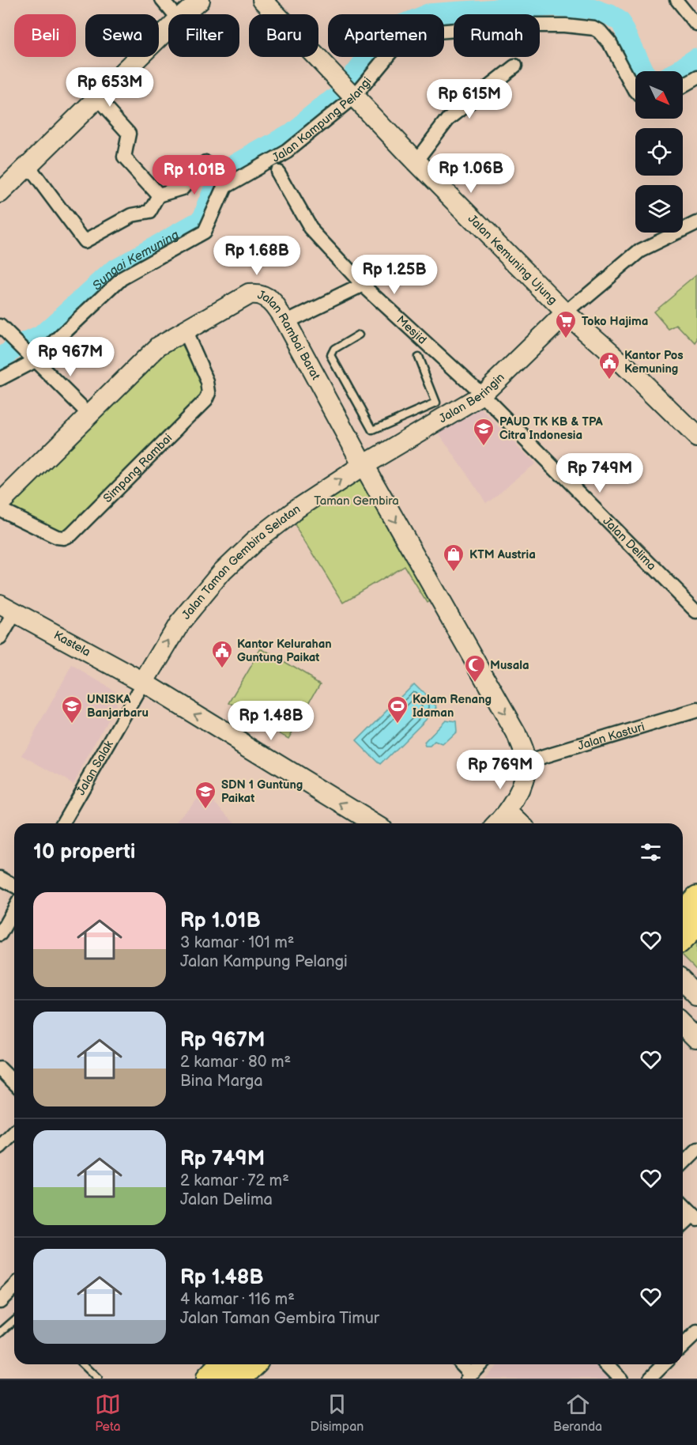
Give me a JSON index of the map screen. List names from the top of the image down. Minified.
{"streets":{"street":["Jalan Kampung Pelangi","Jalan Kemuning Ujung","Mesjid","Jalan Rambai Barat","Jalan Beringin","Simpang Rambai","Jalan Delima","Jalan Taman Gembira Selatan","Kastela","Jalan Kasturi","Jalan Salak"]},"crossings":[["Jalan Kampung Pelangi","Jalan Kemuning Ujung"],["Jalan Kemuning Ujung","Jalan Beringin"],["Mesjid","Jalan Beringin"],["Mesjid","Jalan Delima"],["Jalan Rambai Barat","Jalan Beringin"],["Jalan Rambai Barat","Simpang Rambai"],["Jalan Rambai Barat","Jalan Taman Gembira Selatan"],["Jalan Rambai Barat","Jalan Kasturi"],["Jalan Beringin","Jalan Delima"],["Jalan Beringin","Jalan Taman Gembira Selatan"],["Jalan Taman Gembira Selatan","Kastela"],["Jalan Taman Gembira Selatan","Jalan Salak"],["Kastela","Jalan Salak"]],"one_way":["Jalan Rambai Barat","Jalan Taman Gembira Selatan","Kastela"],"water":["Sungai Kemuning"],"parks":["Taman Gembira"],"places":{"supermarket":["Toko Hajima"],"public building":["Kantor Pos Kemuning","Kantor Kelurahan Guntung Paikat"],"school or university":["PAUD TK KB & TPA Citra Indonesia","UNISKA Banjarbaru","SDN 1 Guntung Paikat"],"shop":["KTM Austria"],"mosque":["Musala"],"sports":["Kolam Renang Idaman"]},"north":"bottom right","page":{"chip":["Beli","Sewa","Filter","Baru","Apartemen","Rumah"],"price":["Rp 653M","Rp 615M","Rp 1.06B","Rp 1.01B","Rp 1.68B","Rp 1.25B","Rp 967M","Rp 749M","Rp 1.48B","Rp 769M"],"heading":"10 properti","list":[{"name":"Rp 1.01B","note":"3 kamar · 101 m² · Jalan Kampung Pelangi"},{"name":"Rp 967M","note":"2 kamar · 80 m² · Bina Marga"},{"name":"Rp 749M","note":"2 kamar · 72 m² · Jalan Delima"},{"name":"Rp 1.48B","note":"4 kamar · 116 m² · Jalan Taman Gembira Timur"}],"tabs":["Peta","Disimpan","Beranda"]}}
